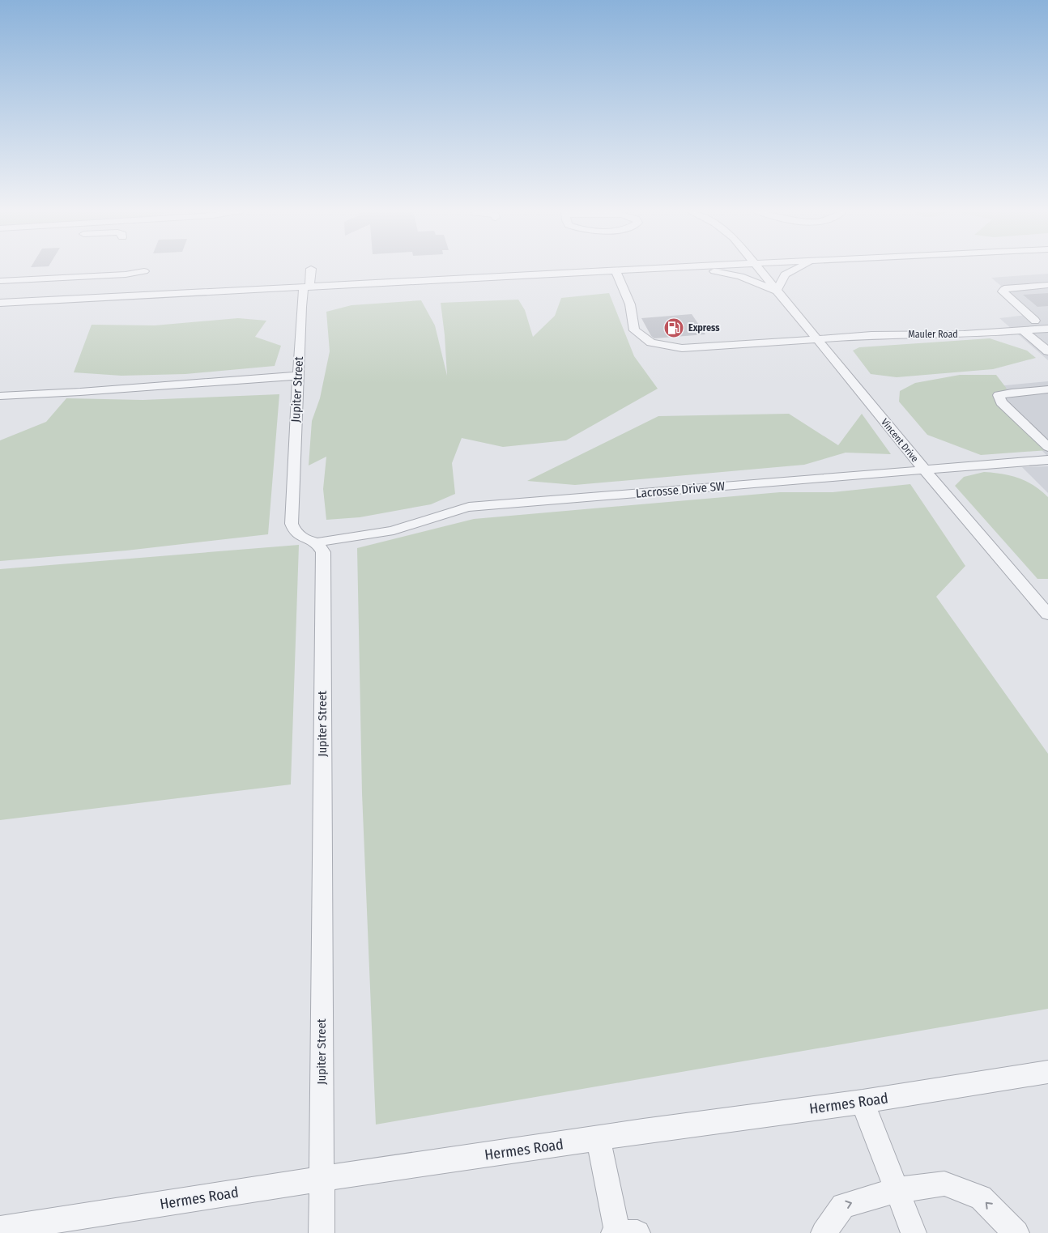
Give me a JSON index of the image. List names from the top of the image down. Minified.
{"streets":{"street":["Mauler Road","Jupiter Street","Vincent Drive","Lacrosse Drive SW","Hermes Road"]},"crossings":[["Mauler Road","Vincent Drive"],["Jupiter Street","Lacrosse Drive SW"],["Jupiter Street","Hermes Road"],["Vincent Drive","Lacrosse Drive SW"]],"places":{"fuel station":["Express"]}}
